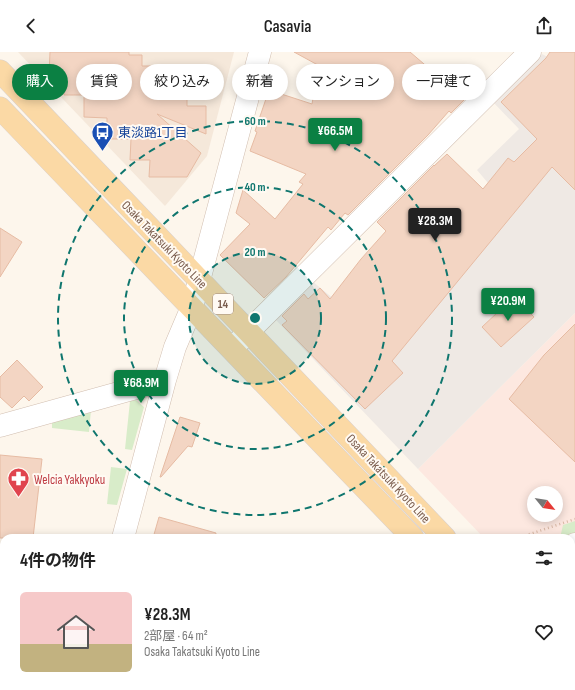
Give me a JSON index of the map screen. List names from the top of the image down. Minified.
{"streets":{"main road":["Osaka Takatsuki Kyoto Line","14"]},"places":{"bus stop":["東淡路1丁目"],"pharmacy":["Welcia Yakkyoku"]},"north":"bottom right","page":{"header":"Casavia","chip":["購入","賃貸","絞り込み","新着","マンション","一戸建て"],"price":["¥66.5M","¥28.3M","¥20.9M","¥68.9M"],"heading":"4件の物件","list":[{"name":"¥28.3M","note":"2部屋 · 64 m² · Osaka Takatsuki Kyoto Line"}]},"rings":["60 m","40 m","20 m"]}
